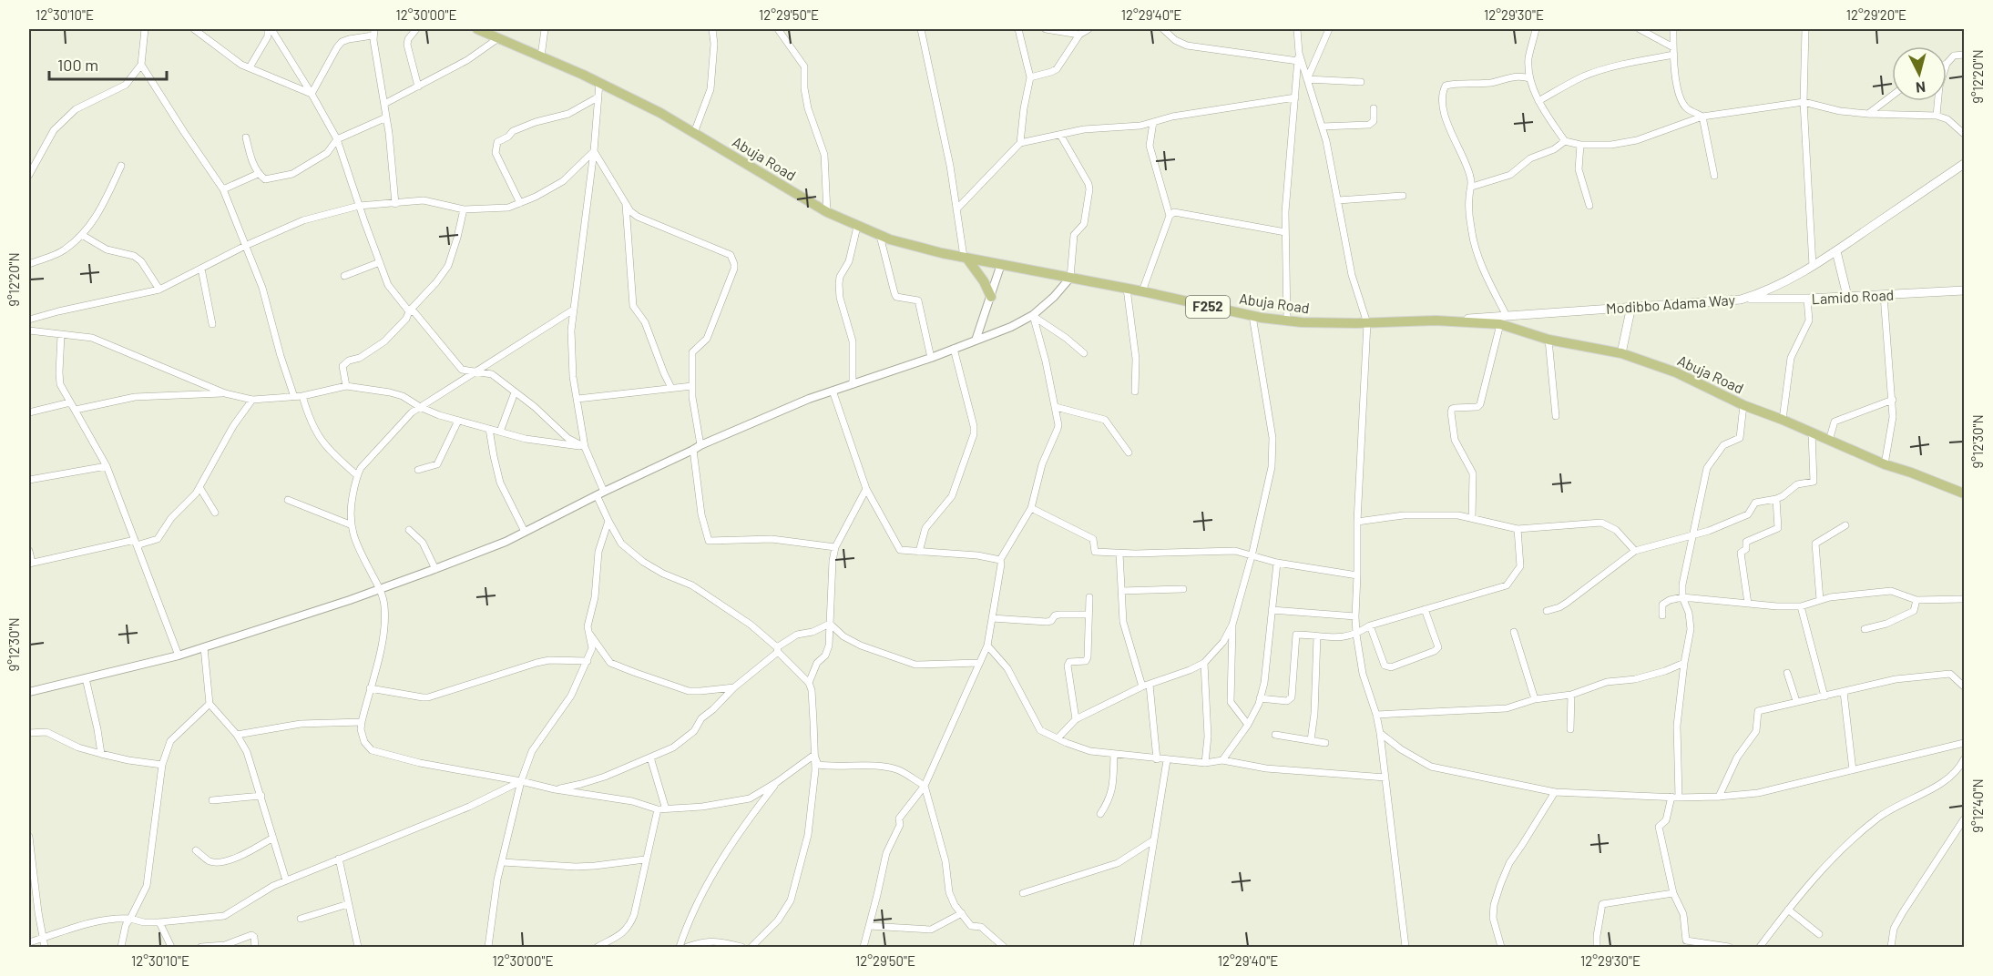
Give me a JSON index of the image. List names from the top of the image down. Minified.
{"streets":{"main road":["Abuja Road","Lamido Road","Modibbo Adama Way","F252"]},"crossings":[["Abuja Road","Modibbo Adama Way"],["Lamido Road","Modibbo Adama Way"]],"scale_bar":"100 m","north":"bottom","coordinates":["12°30'10\"E","12°30'00\"E","12°29'50\"E","12°29'40\"E","12°29'30\"E","12°29'20\"E","9°12'20\"N","9°12'30\"N","9°12'40\"N"]}
